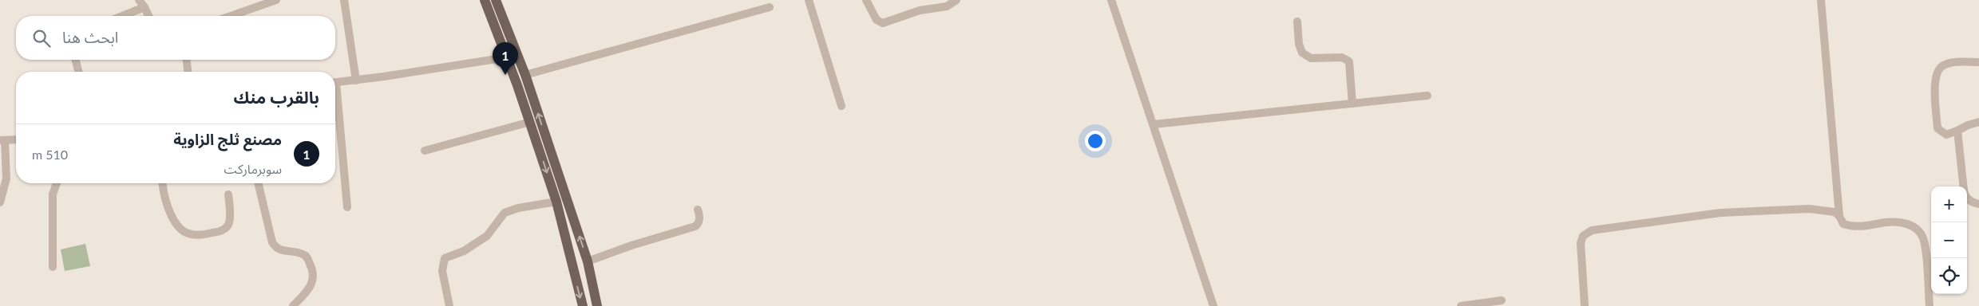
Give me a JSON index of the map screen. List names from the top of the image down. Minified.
{"page":{"search":"ابحث هنا","pins":"1","heading":"بالقرب منك","list":[{"mark":"1","name":"مصنع ثلج الزاوية","note":"سوبرماركت","value":"510 m"}],"map_buttons":["+","−"]}}
